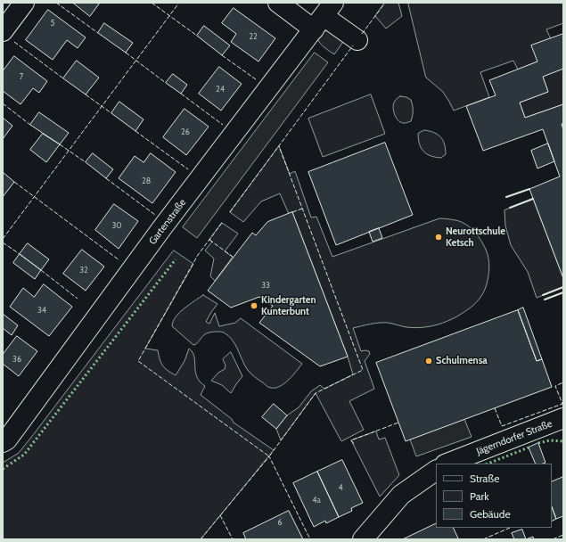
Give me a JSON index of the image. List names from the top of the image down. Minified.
{"streets":{"street":["Gartenstraße","Jägerndorfer Straße"]},"places":["Neurottschule Ketsch","Kindergarten Kunterbunt","Schulmensa"],"house_numbers":["5","22","7","24","26","28","30","32","33","34","36","4","4a","6"],"legend":["Straße","Park","Gebäude"]}
